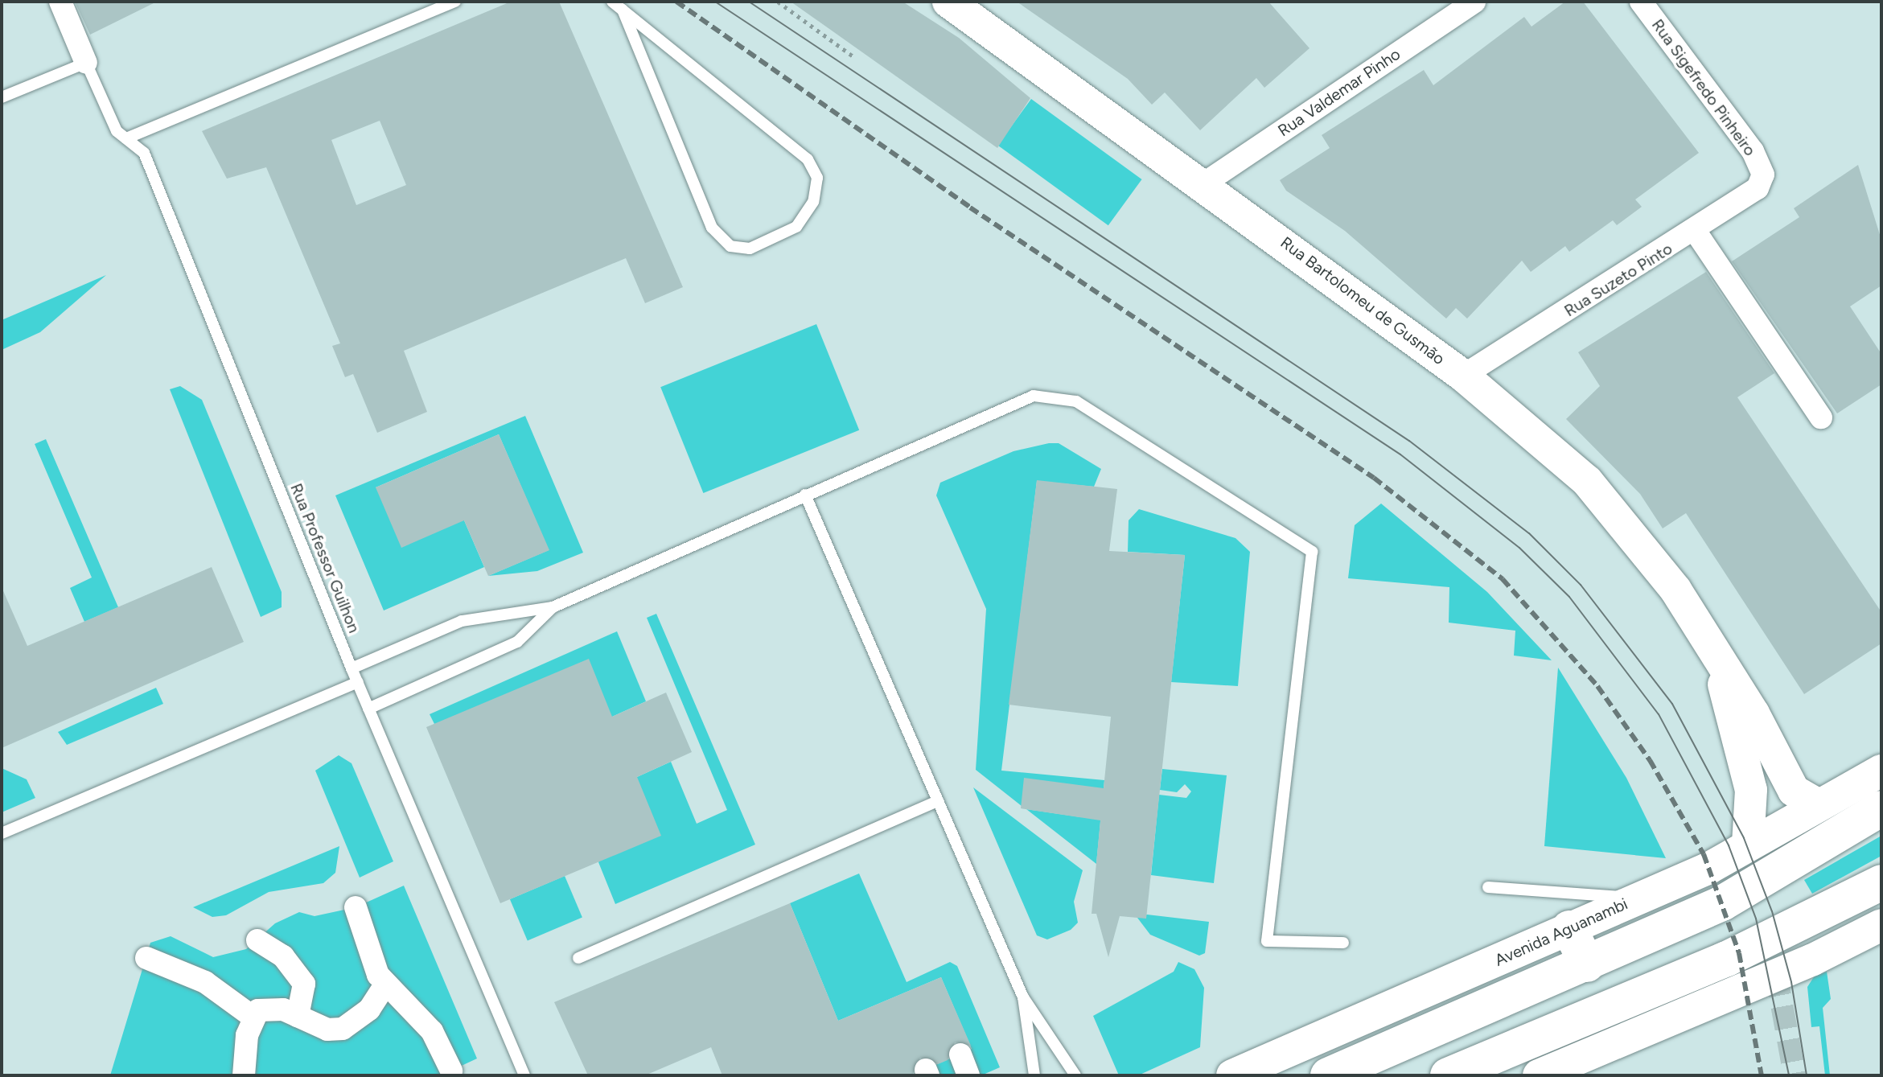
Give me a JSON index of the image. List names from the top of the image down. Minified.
{"streets":{"street":["Rua Sigefredo Pinheiro","Rua Valdemar Pinho","Rua Suzeto Pinto","Rua Bartolomeu de Gusmão","Avenida Aguanambi"],"lane":["Rua Professor Guilhon"]},"crossings":[["Rua Sigefredo Pinheiro","Rua Suzeto Pinto"],["Rua Valdemar Pinho","Rua Bartolomeu de Gusmão"],["Rua Suzeto Pinto","Rua Bartolomeu de Gusmão"],["Rua Bartolomeu de Gusmão","Avenida Aguanambi"]]}
